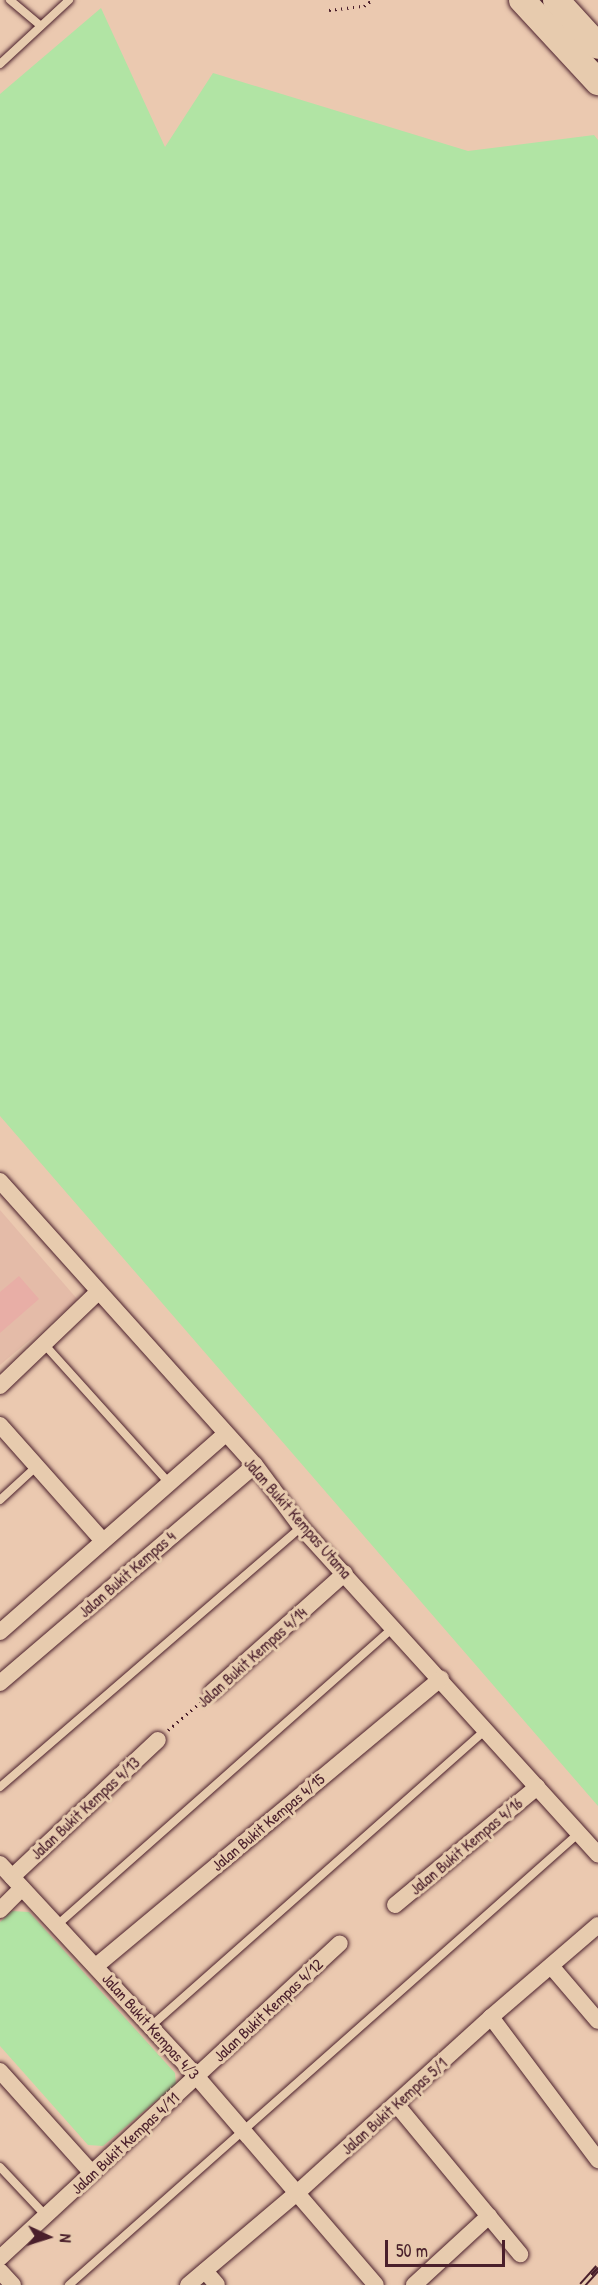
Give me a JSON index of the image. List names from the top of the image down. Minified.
{"streets":{"street":["Jalan Bukit Kempas Utama","Jalan Bukit Kempas 4","Jalan Bukit Kempas 4/14","Jalan Bukit Kempas 4/13","Jalan Bukit Kempas 4/15","Jalan Bukit Kempas 4/16","Jalan Bukit Kempas 4/12","Jalan Bukit Kempas 4/3","Jalan Bukit Kempas 5/1","Jalan Bukit Kempas 4/11"]},"crossings":[["Jalan Bukit Kempas Utama","Jalan Bukit Kempas 4"],["Jalan Bukit Kempas Utama","Jalan Bukit Kempas 4/14"],["Jalan Bukit Kempas Utama","Jalan Bukit Kempas 4/15"],["Jalan Bukit Kempas Utama","Jalan Bukit Kempas 4/16"],["Jalan Bukit Kempas 4/14","Jalan Bukit Kempas 4/13"],["Jalan Bukit Kempas 4/13","Jalan Bukit Kempas 4/3"],["Jalan Bukit Kempas 4/15","Jalan Bukit Kempas 4/3"],["Jalan Bukit Kempas 4/12","Jalan Bukit Kempas 4/3"],["Jalan Bukit Kempas 4/12","Jalan Bukit Kempas 4/11"],["Jalan Bukit Kempas 4/3","Jalan Bukit Kempas 5/1"],["Jalan Bukit Kempas 4/3","Jalan Bukit Kempas 4/11"]],"scale_bar":"50 m","north":"right"}
